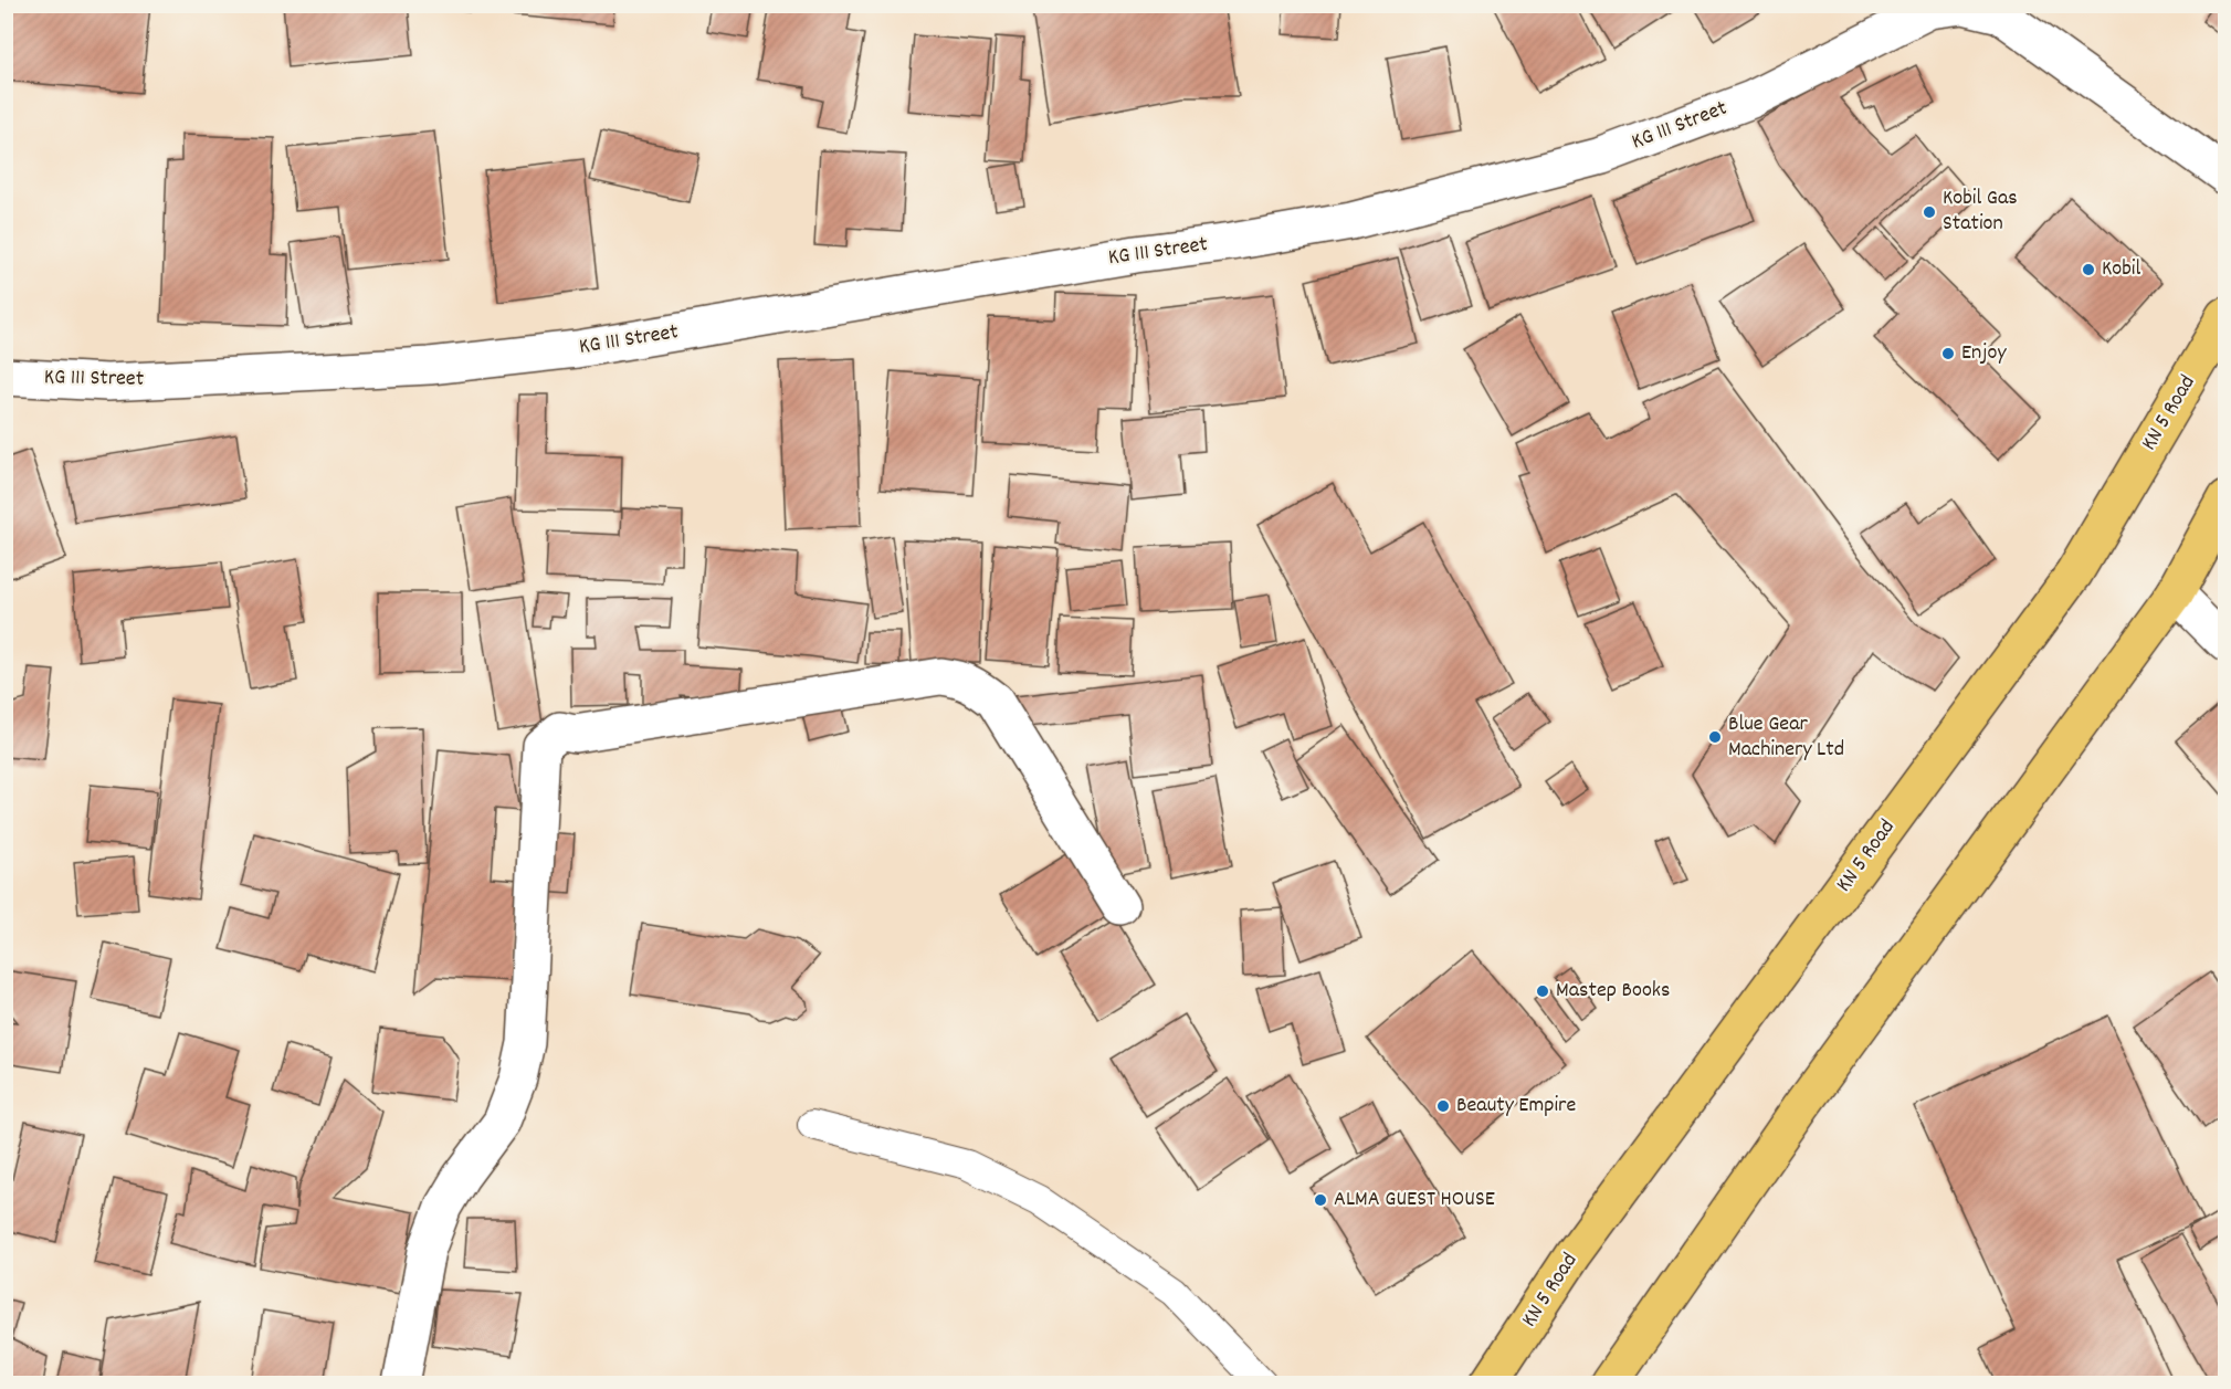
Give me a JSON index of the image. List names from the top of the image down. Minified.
{"streets":{"highway":["KN 5 Road"],"street":["KG 111 Street"]},"places":["Kobil Gas Station","Kobil","Enjoy","Blue Gear Machinery Ltd","Mastep Books","Beauty Empire","ALMA GUEST HOUSE"]}
